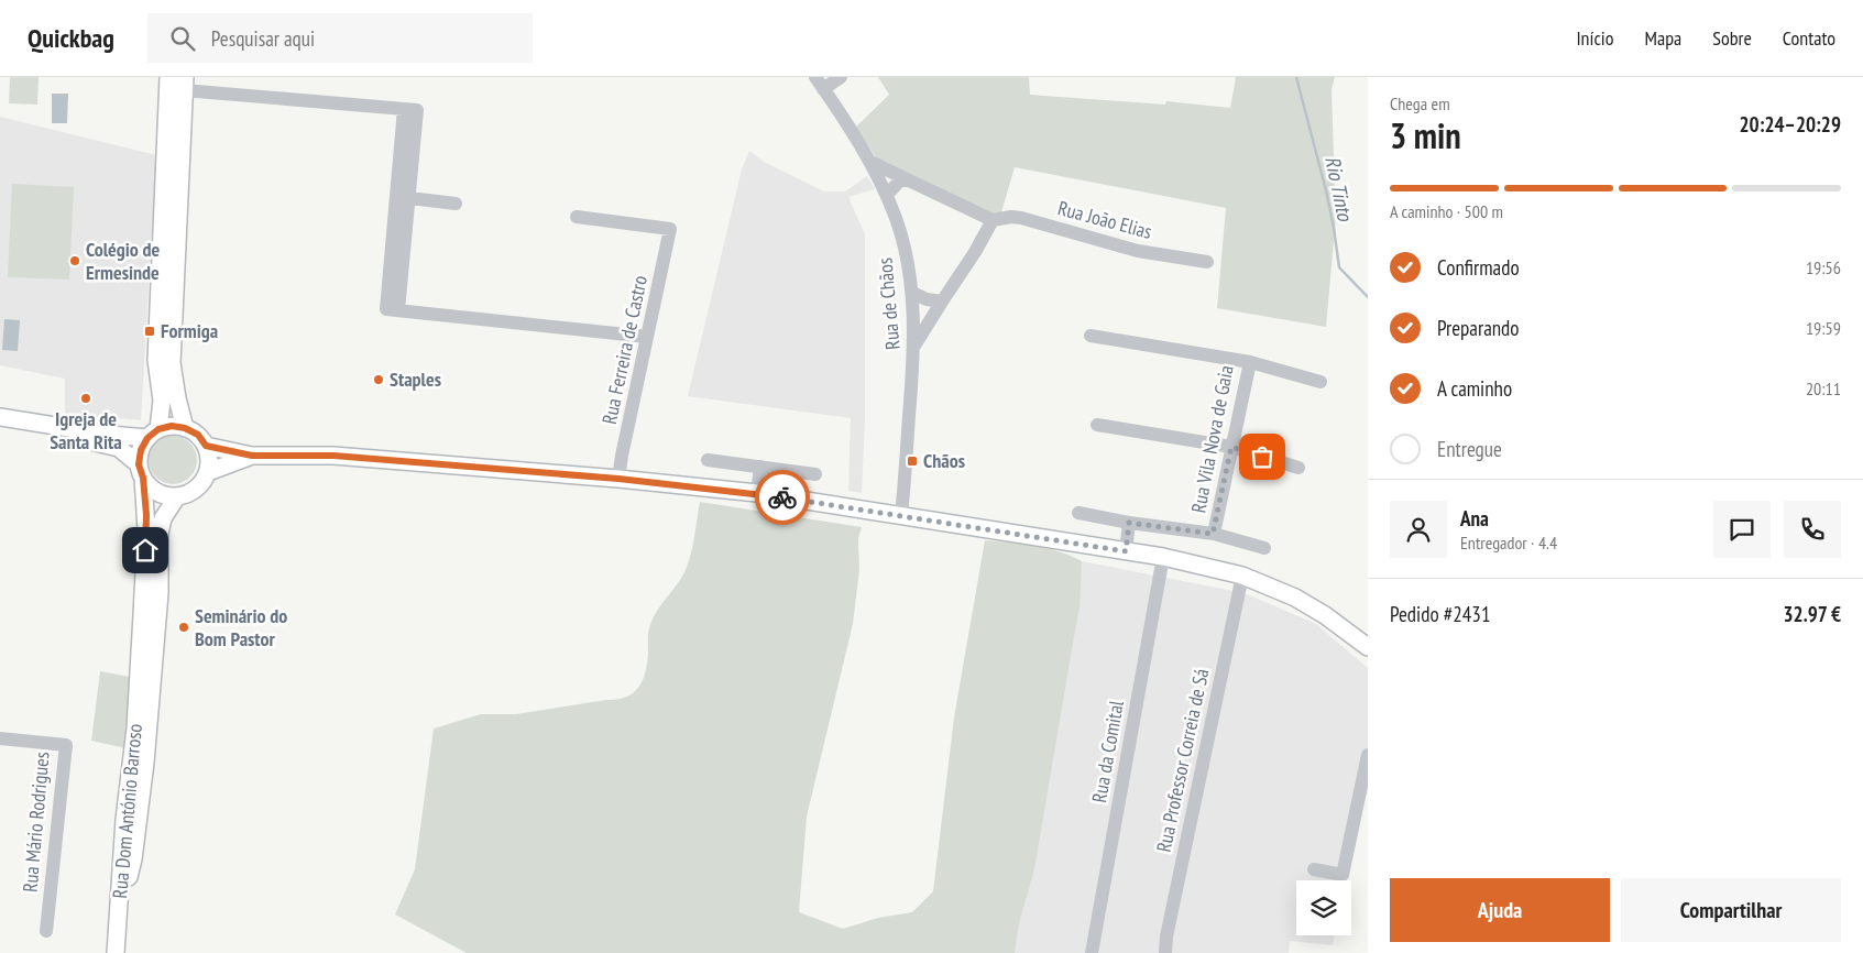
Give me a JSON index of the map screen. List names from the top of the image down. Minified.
{"streets":{"main road":["Rua Dom António Barroso"],"street":["Rua João Elias","Rua de Chãos","Rua Ferreira de Castro","Rua Vila Nova de Gaia","Rua da Comital","Rua Professor Correia de Sá","Rua Mário Rodrigues"]},"water":["Rio Tinto"],"places":{"other":["Colégio de Ermesinde","Staples","Igreja de Santa Rita","Seminário do Bom Pastor"],"transit":["Formiga","Chãos"]},"page":{"header":"Quickbag","search":"Pesquisar aqui","nav":["Início","Mapa","Sobre","Contato"],"heading":["3 min","Chega em","20:24–20:29"],"panel":["Ana","Entregador · 4.4","Pedido #2431","32.97 €"],"bar":"A caminho · 500 m","list":[["Confirmado","19:56"],["Preparando","19:59"],["A caminho","20:11"],"Entregue"],"buttons":["Ajuda","Compartilhar"]}}
